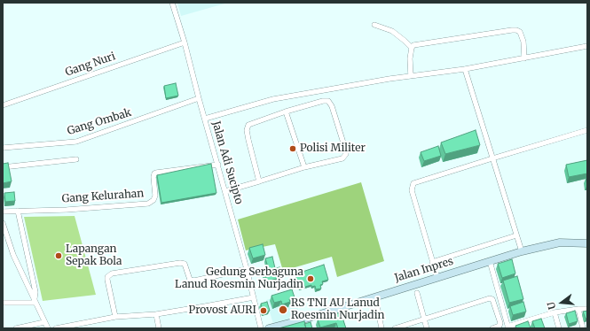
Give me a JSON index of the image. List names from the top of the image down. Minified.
{"streets":{"main road":["Jalan Inpres"],"street":["Gang Nuri","Gang Ombak","Jalan Adi Sucipto","Gang Kelurahan"]},"crossings":[["Gang Nuri","Jalan Adi Sucipto"],["Gang Ombak","Jalan Adi Sucipto"],["Jalan Adi Sucipto","Gang Kelurahan"]],"places":["Polisi Militer","Lapangan Sepak Bola","Gedung Serbaguna Lanud Roesmin Nurjadin","RS TNI AU Lanud Roesmin Nurjadin","Provost AURI"],"north":"left"}
